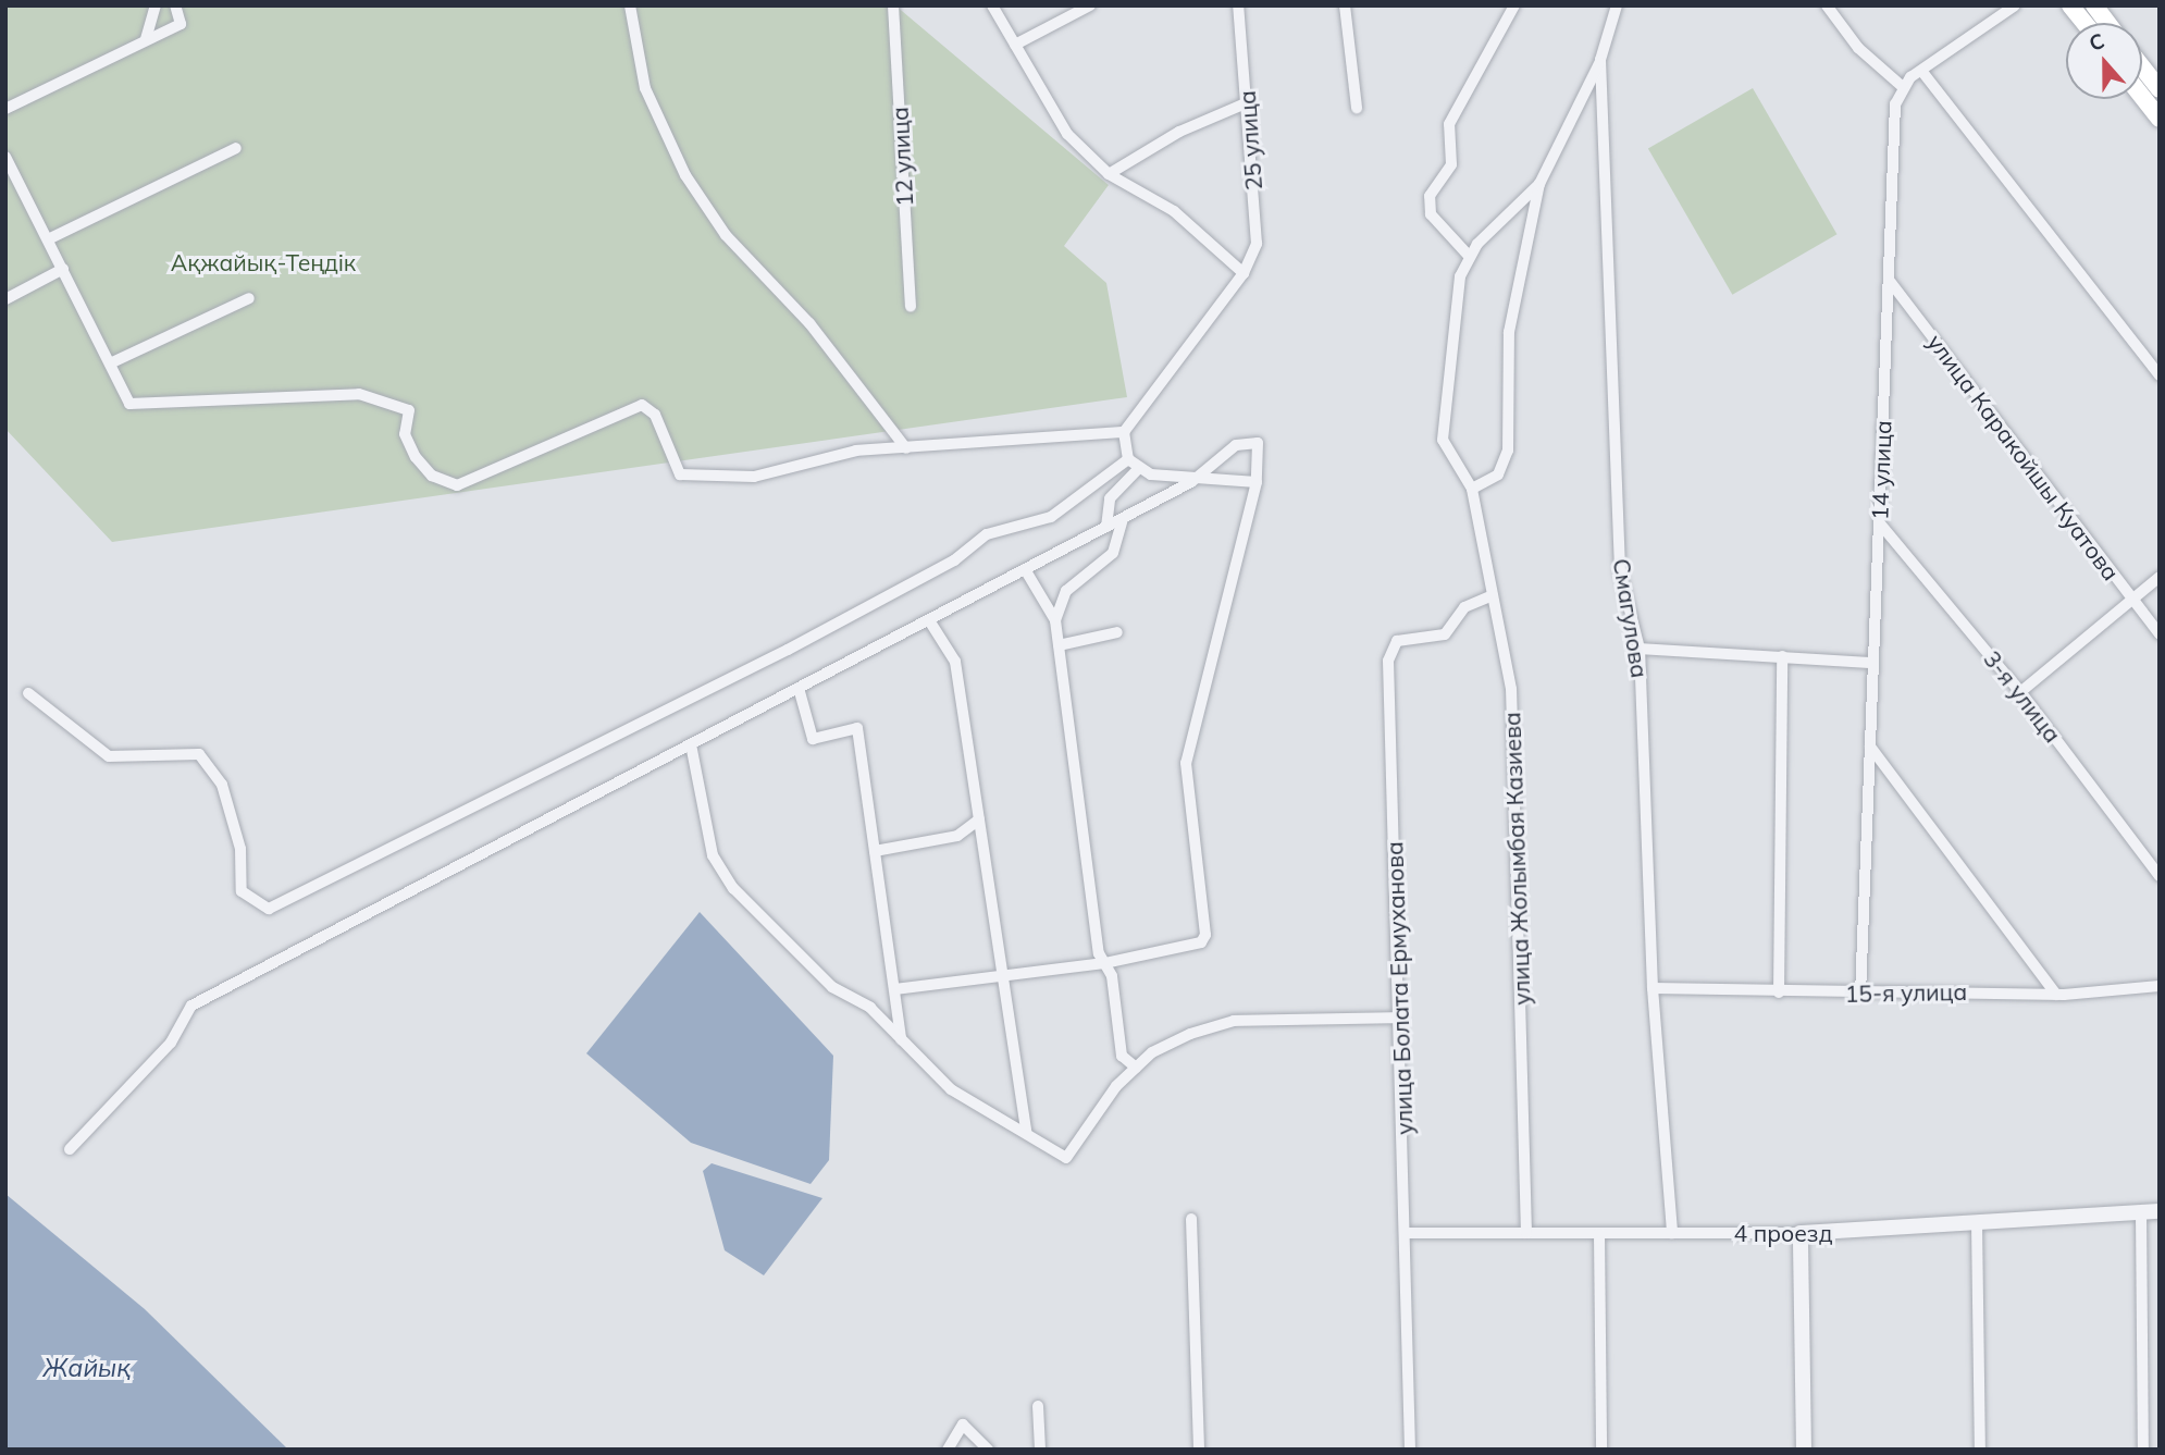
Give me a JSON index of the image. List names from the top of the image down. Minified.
{"streets":{"street":["25 улица","12 улица","улица Каракойшы Куатова","14 улица","Смагулова","3-я улица","улица Жолымбая Казиева","улица Болата Ермуханова","15-я улица","4 проезд"]},"crossings":[["улица Каракойшы Куатова","14 улица"],["14 улица","3-я улица"],["14 улица","15-я улица"],["Смагулова","15-я улица"],["Смагулова","4 проезд"],["улица Жолымбая Казиева","улица Болата Ермуханова"],["улица Жолымбая Казиева","4 проезд"],["улица Болата Ермуханова","4 проезд"]],"water":["Жайық"],"parks":["Ақжайық-Теңдік"],"north":"top"}
